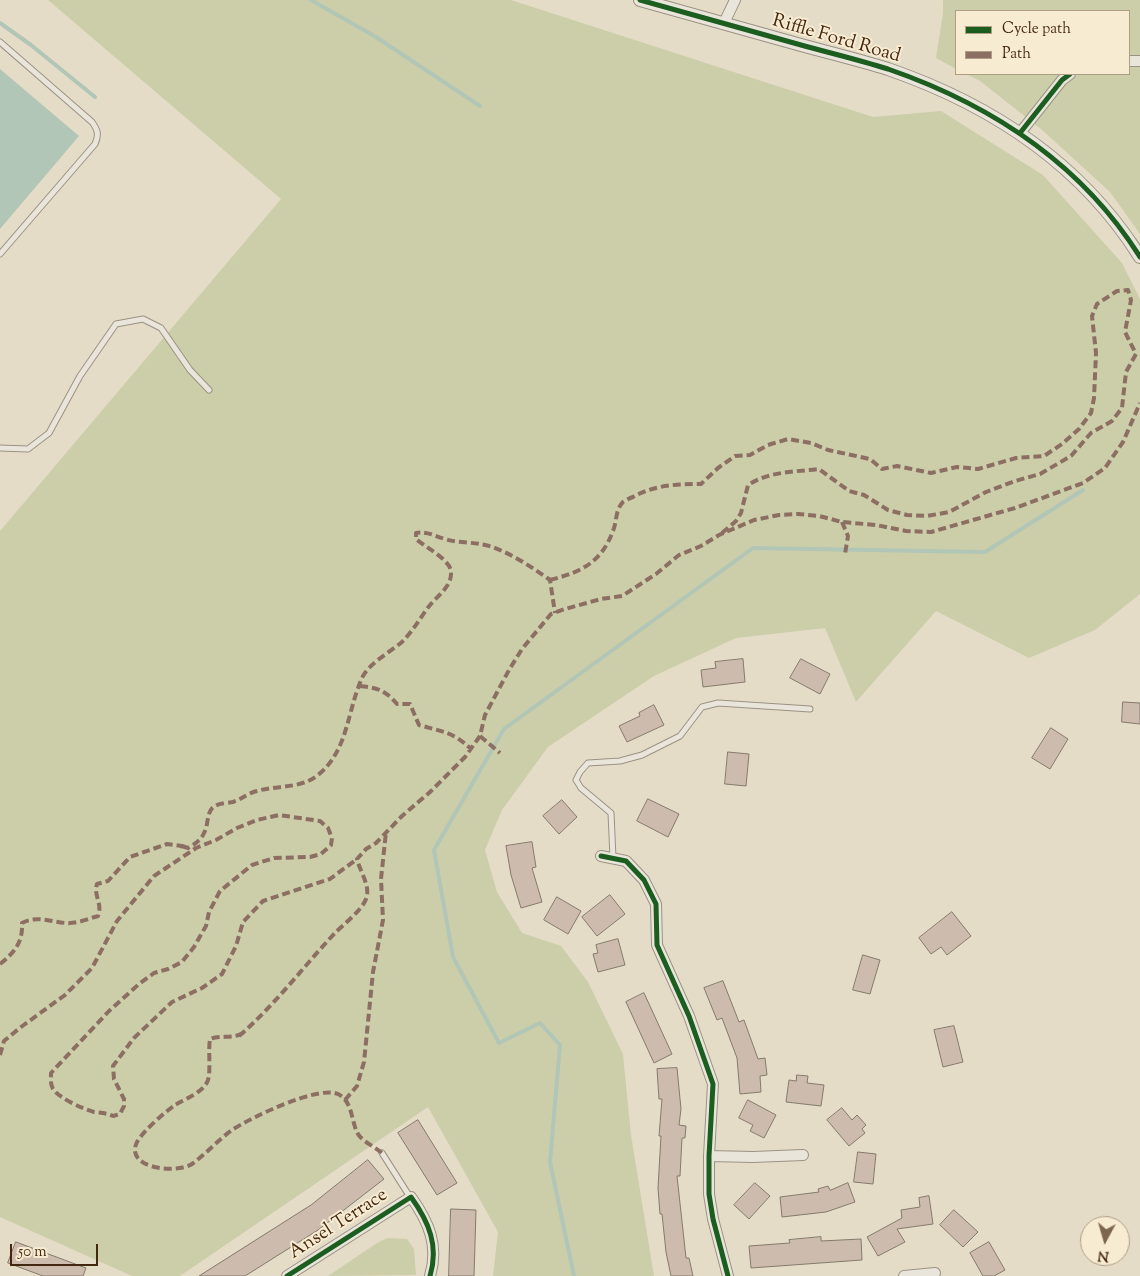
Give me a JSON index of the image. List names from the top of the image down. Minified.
{"streets":{"street":["Riffle Ford Road","Ansel Terrace"]},"legend":["Cycle path","Path"],"scale_bar":"50 m","north":"bottom"}
